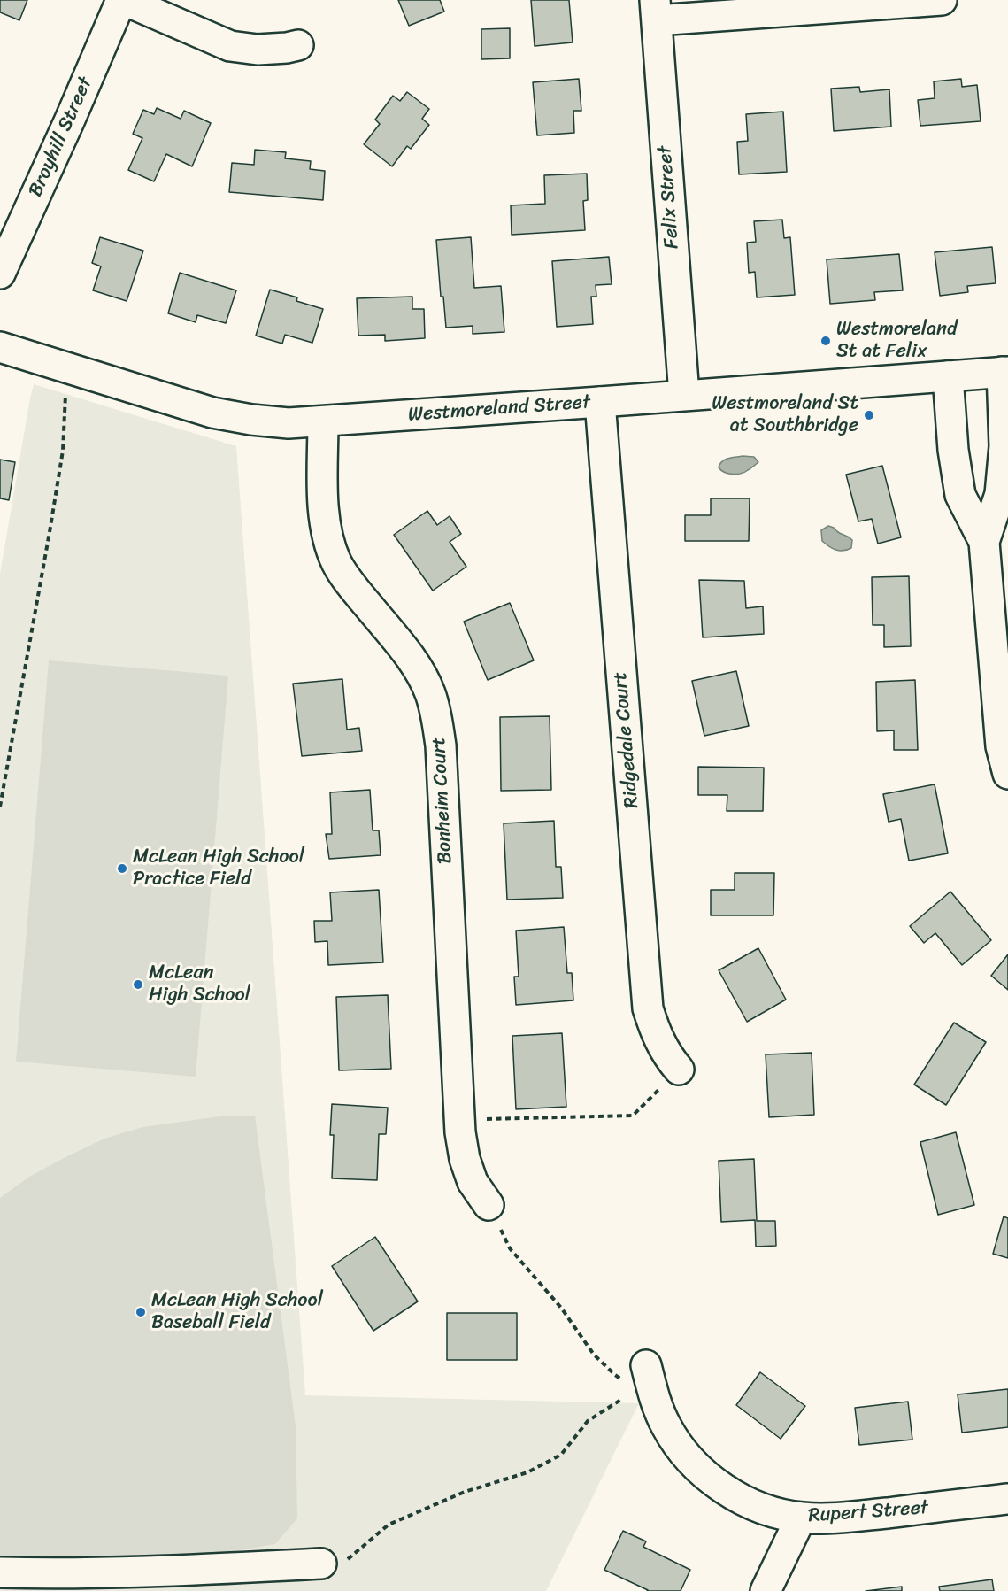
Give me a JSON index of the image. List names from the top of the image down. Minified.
{"streets":{"street":["Broyhill Street","Felix Street","Westmoreland Street","Ridgedale Court","Bonheim Court","Rupert Street"]},"crossings":[["Felix Street","Westmoreland Street"],["Westmoreland Street","Ridgedale Court"],["Westmoreland Street","Bonheim Court"]],"places":["Westmoreland St at Felix","Westmoreland St at Southbridge","McLean High School Practice Field","McLean High School","McLean High School Baseball Field"]}
